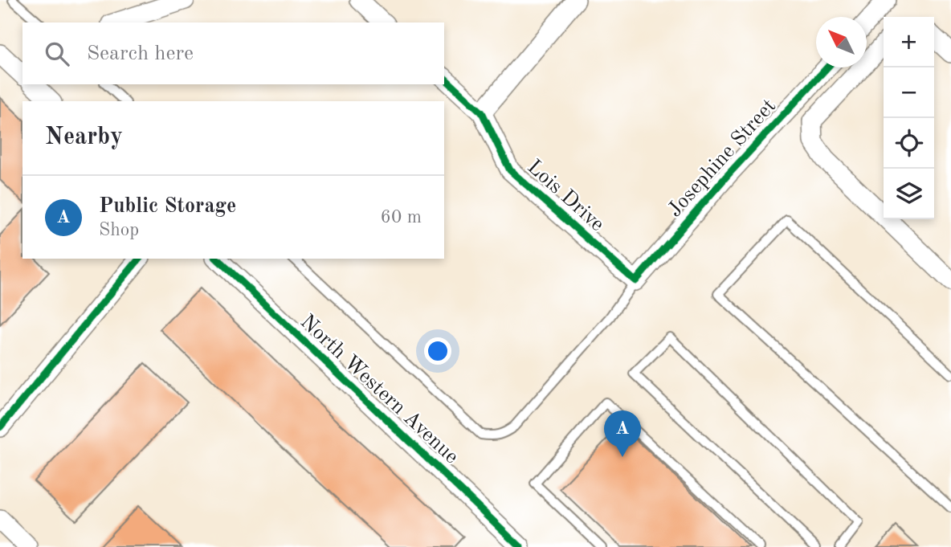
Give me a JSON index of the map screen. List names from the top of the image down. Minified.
{"streets":{"street":["Josephine Street","Lois Drive","North Western Avenue"]},"crossings":[["Josephine Street","Lois Drive"]],"north":"top left","page":{"map_buttons":["+","−"],"search":"Search here","heading":"Nearby","list":[{"mark":"A","name":"Public Storage","note":"Shop","value":"60 m"}],"pins":"A"}}
